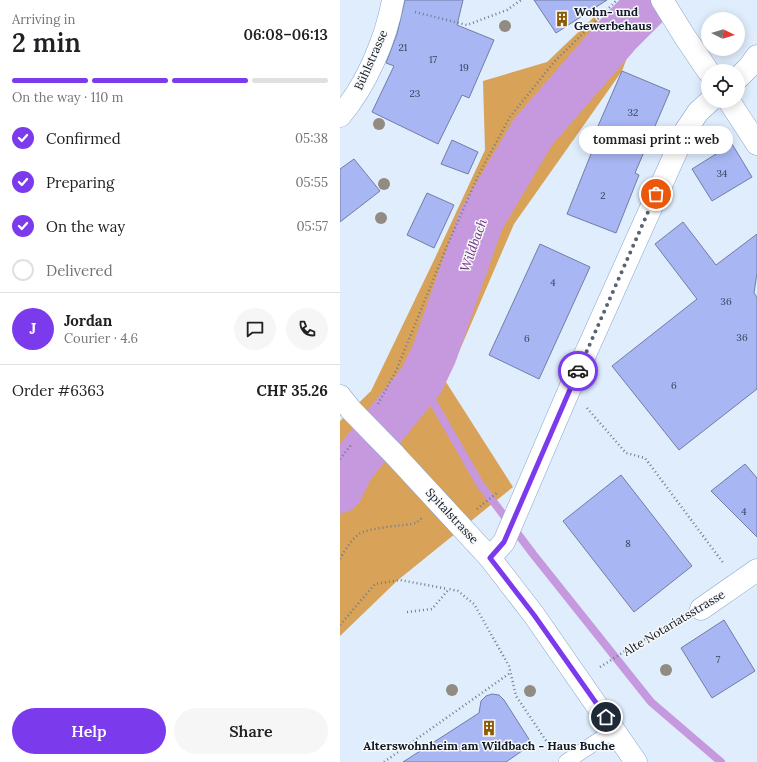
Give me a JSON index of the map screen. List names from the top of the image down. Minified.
{"streets":{"street":["Bühlstrasse","Spitalstrasse","Alte Notariatsstrasse"]},"water":["Wildbach"],"places":{"building":["Wohn- und Gewerbehaus","Alterswohnheim am Wildbach - Haus Buche"],"other":["tommasi print :: web"]},"house_numbers":["21","17","19","23","32","34","2","4","36","36","6","6","4","8","7"],"north":"right","page":{"heading":["2 min","Arriving in","06:08–06:13"],"panel":["Jordan","Courier · 4.6","Order #6363","CHF 35.26"],"bar":"On the way · 110 m","list":[["Confirmed","05:38"],["Preparing","05:55"],["On the way","05:57"],"Delivered"],"bubble":"tommasi print :: web","round":"J","buttons":["Help","Share"]}}
